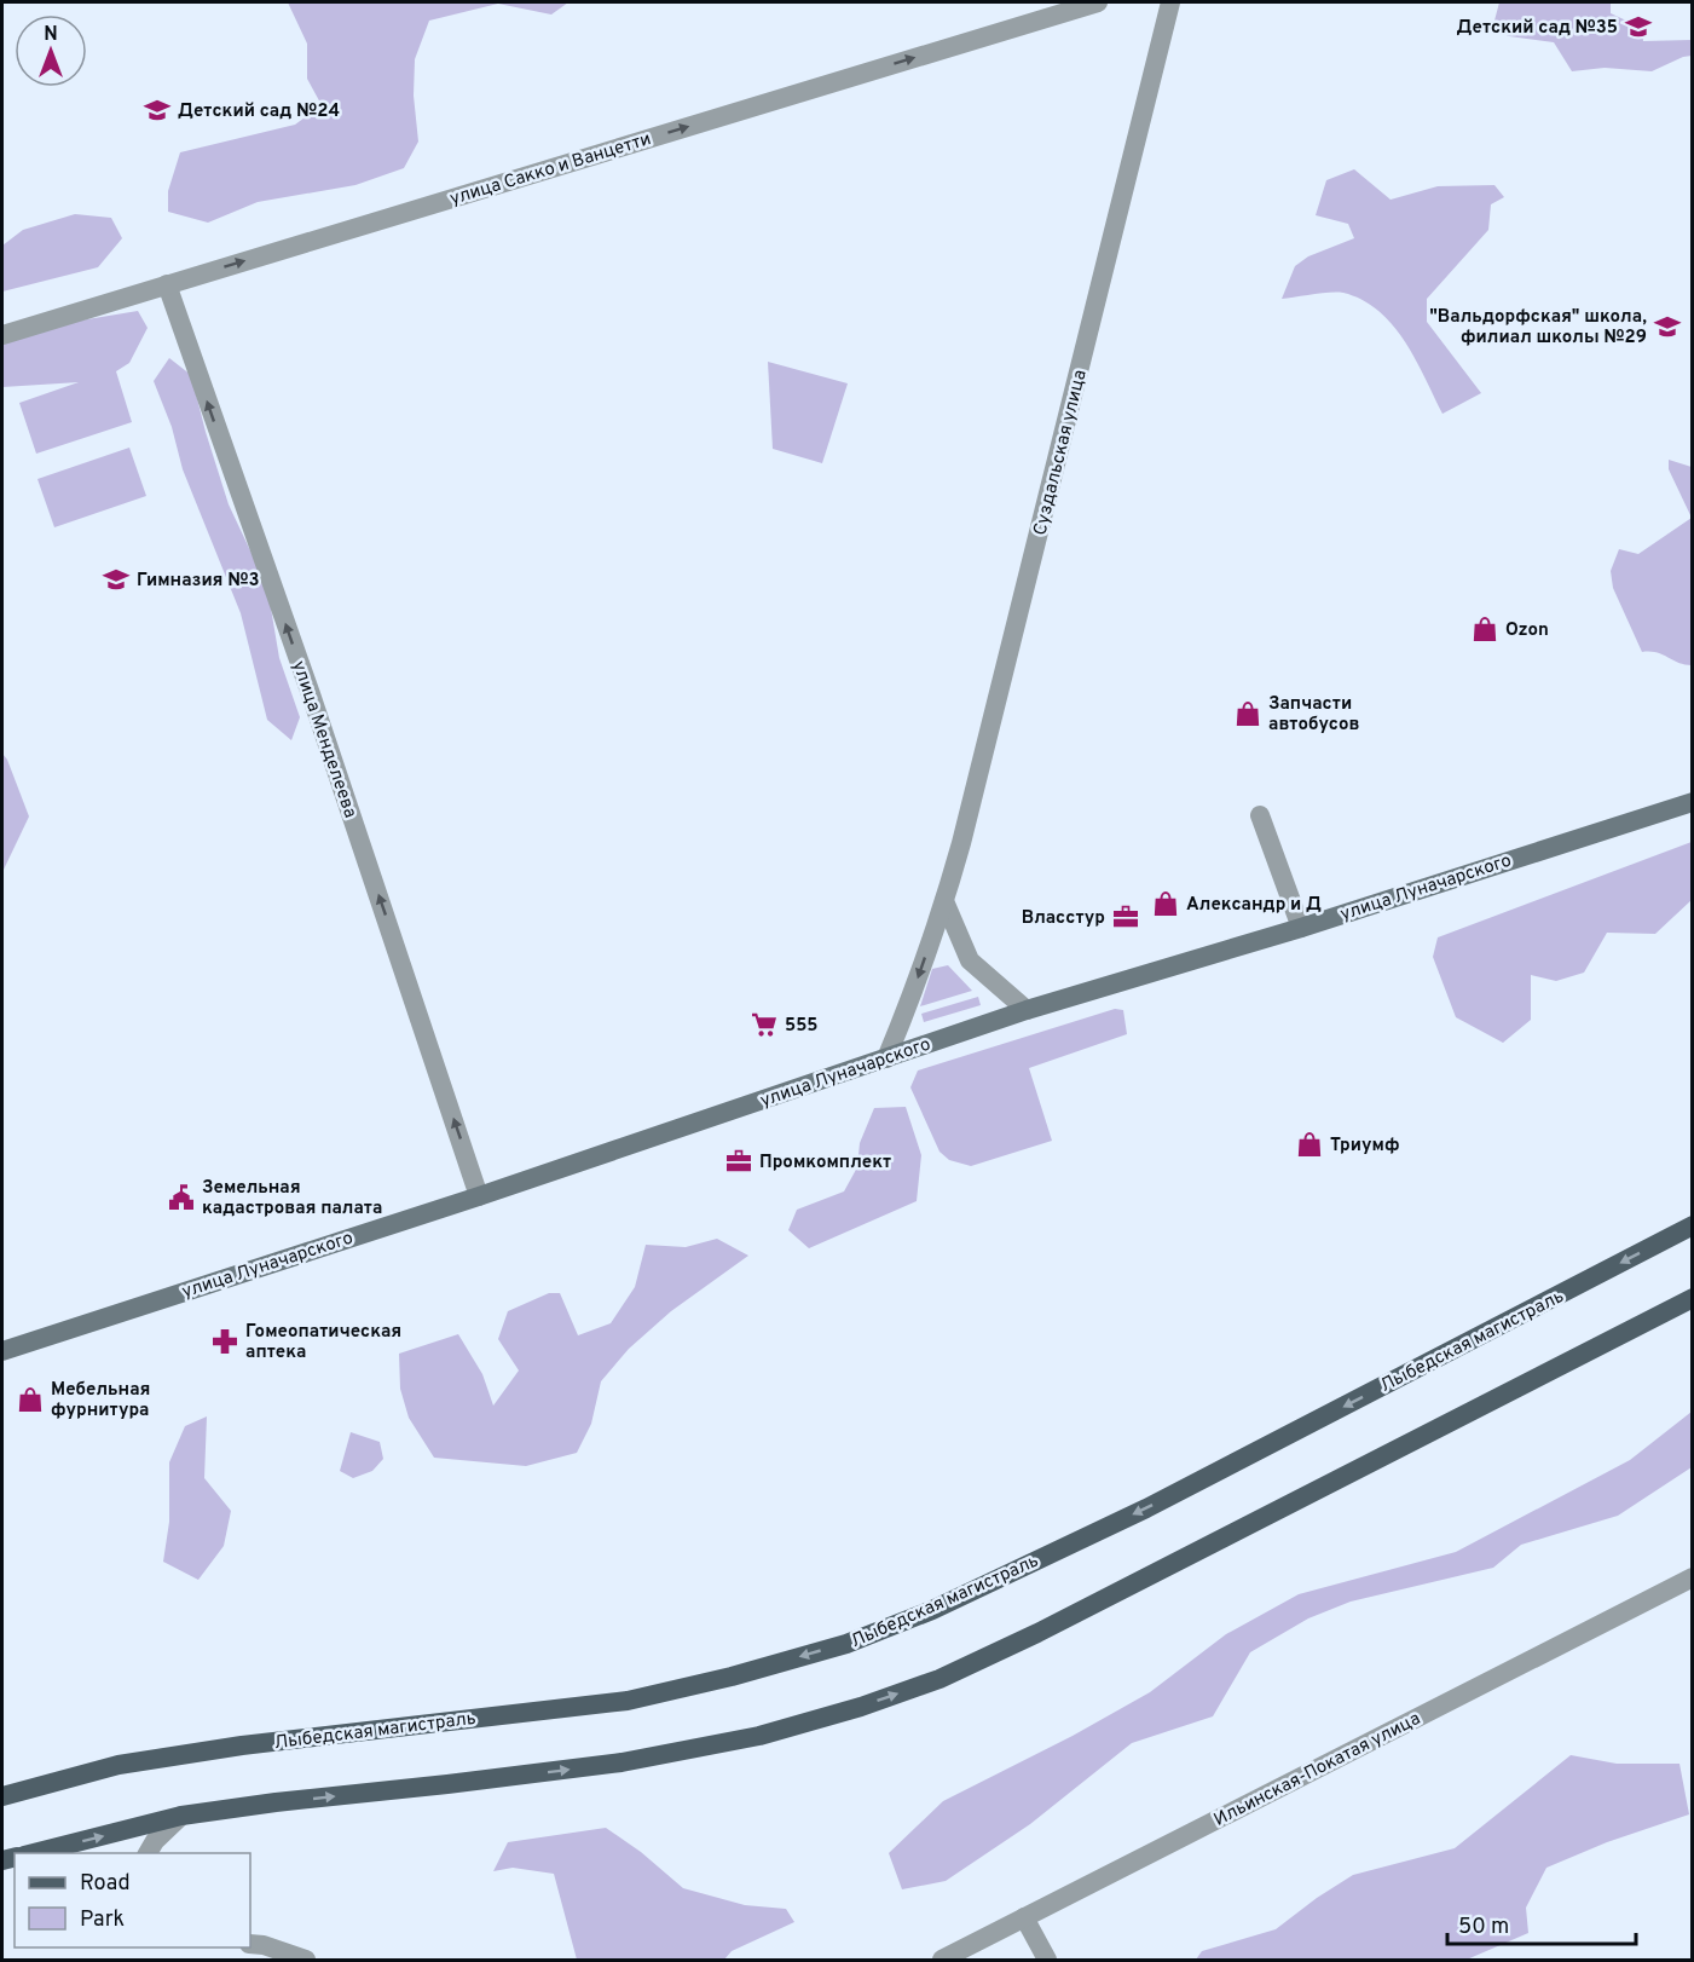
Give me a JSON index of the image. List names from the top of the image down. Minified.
{"streets":{"main road":["улица Луначарского","Лыбедская магистраль"],"street":["улица Сакко и Ванцетти","Суздальская улица","улица Менделеева","Ильинская-Покатая улица"]},"crossings":[["улица Сакко и Ванцетти","улица Менделеева"],["Суздальская улица","улица Луначарского"],["улица Менделеева","улица Луначарского"]],"one_way":["улица Сакко и Ванцетти","улица Менделеева"],"places":{"school or university":["Детский сад №35","Детский сад №24","\"Вальдорфская\" школа, филиал школы №29","Гимназия №3"],"shop":["Ozon","Запчасти автобусов","Александр и Д","Триумф","Мебельная фурнитура"],"office":["Власстур","Промкомплект"],"supermarket":["555"],"public building":["Земельная кадастровая палата"],"pharmacy":["Гомеопатическая аптека"]},"legend":["Road","Park"],"scale_bar":"50 m","north":"top"}
